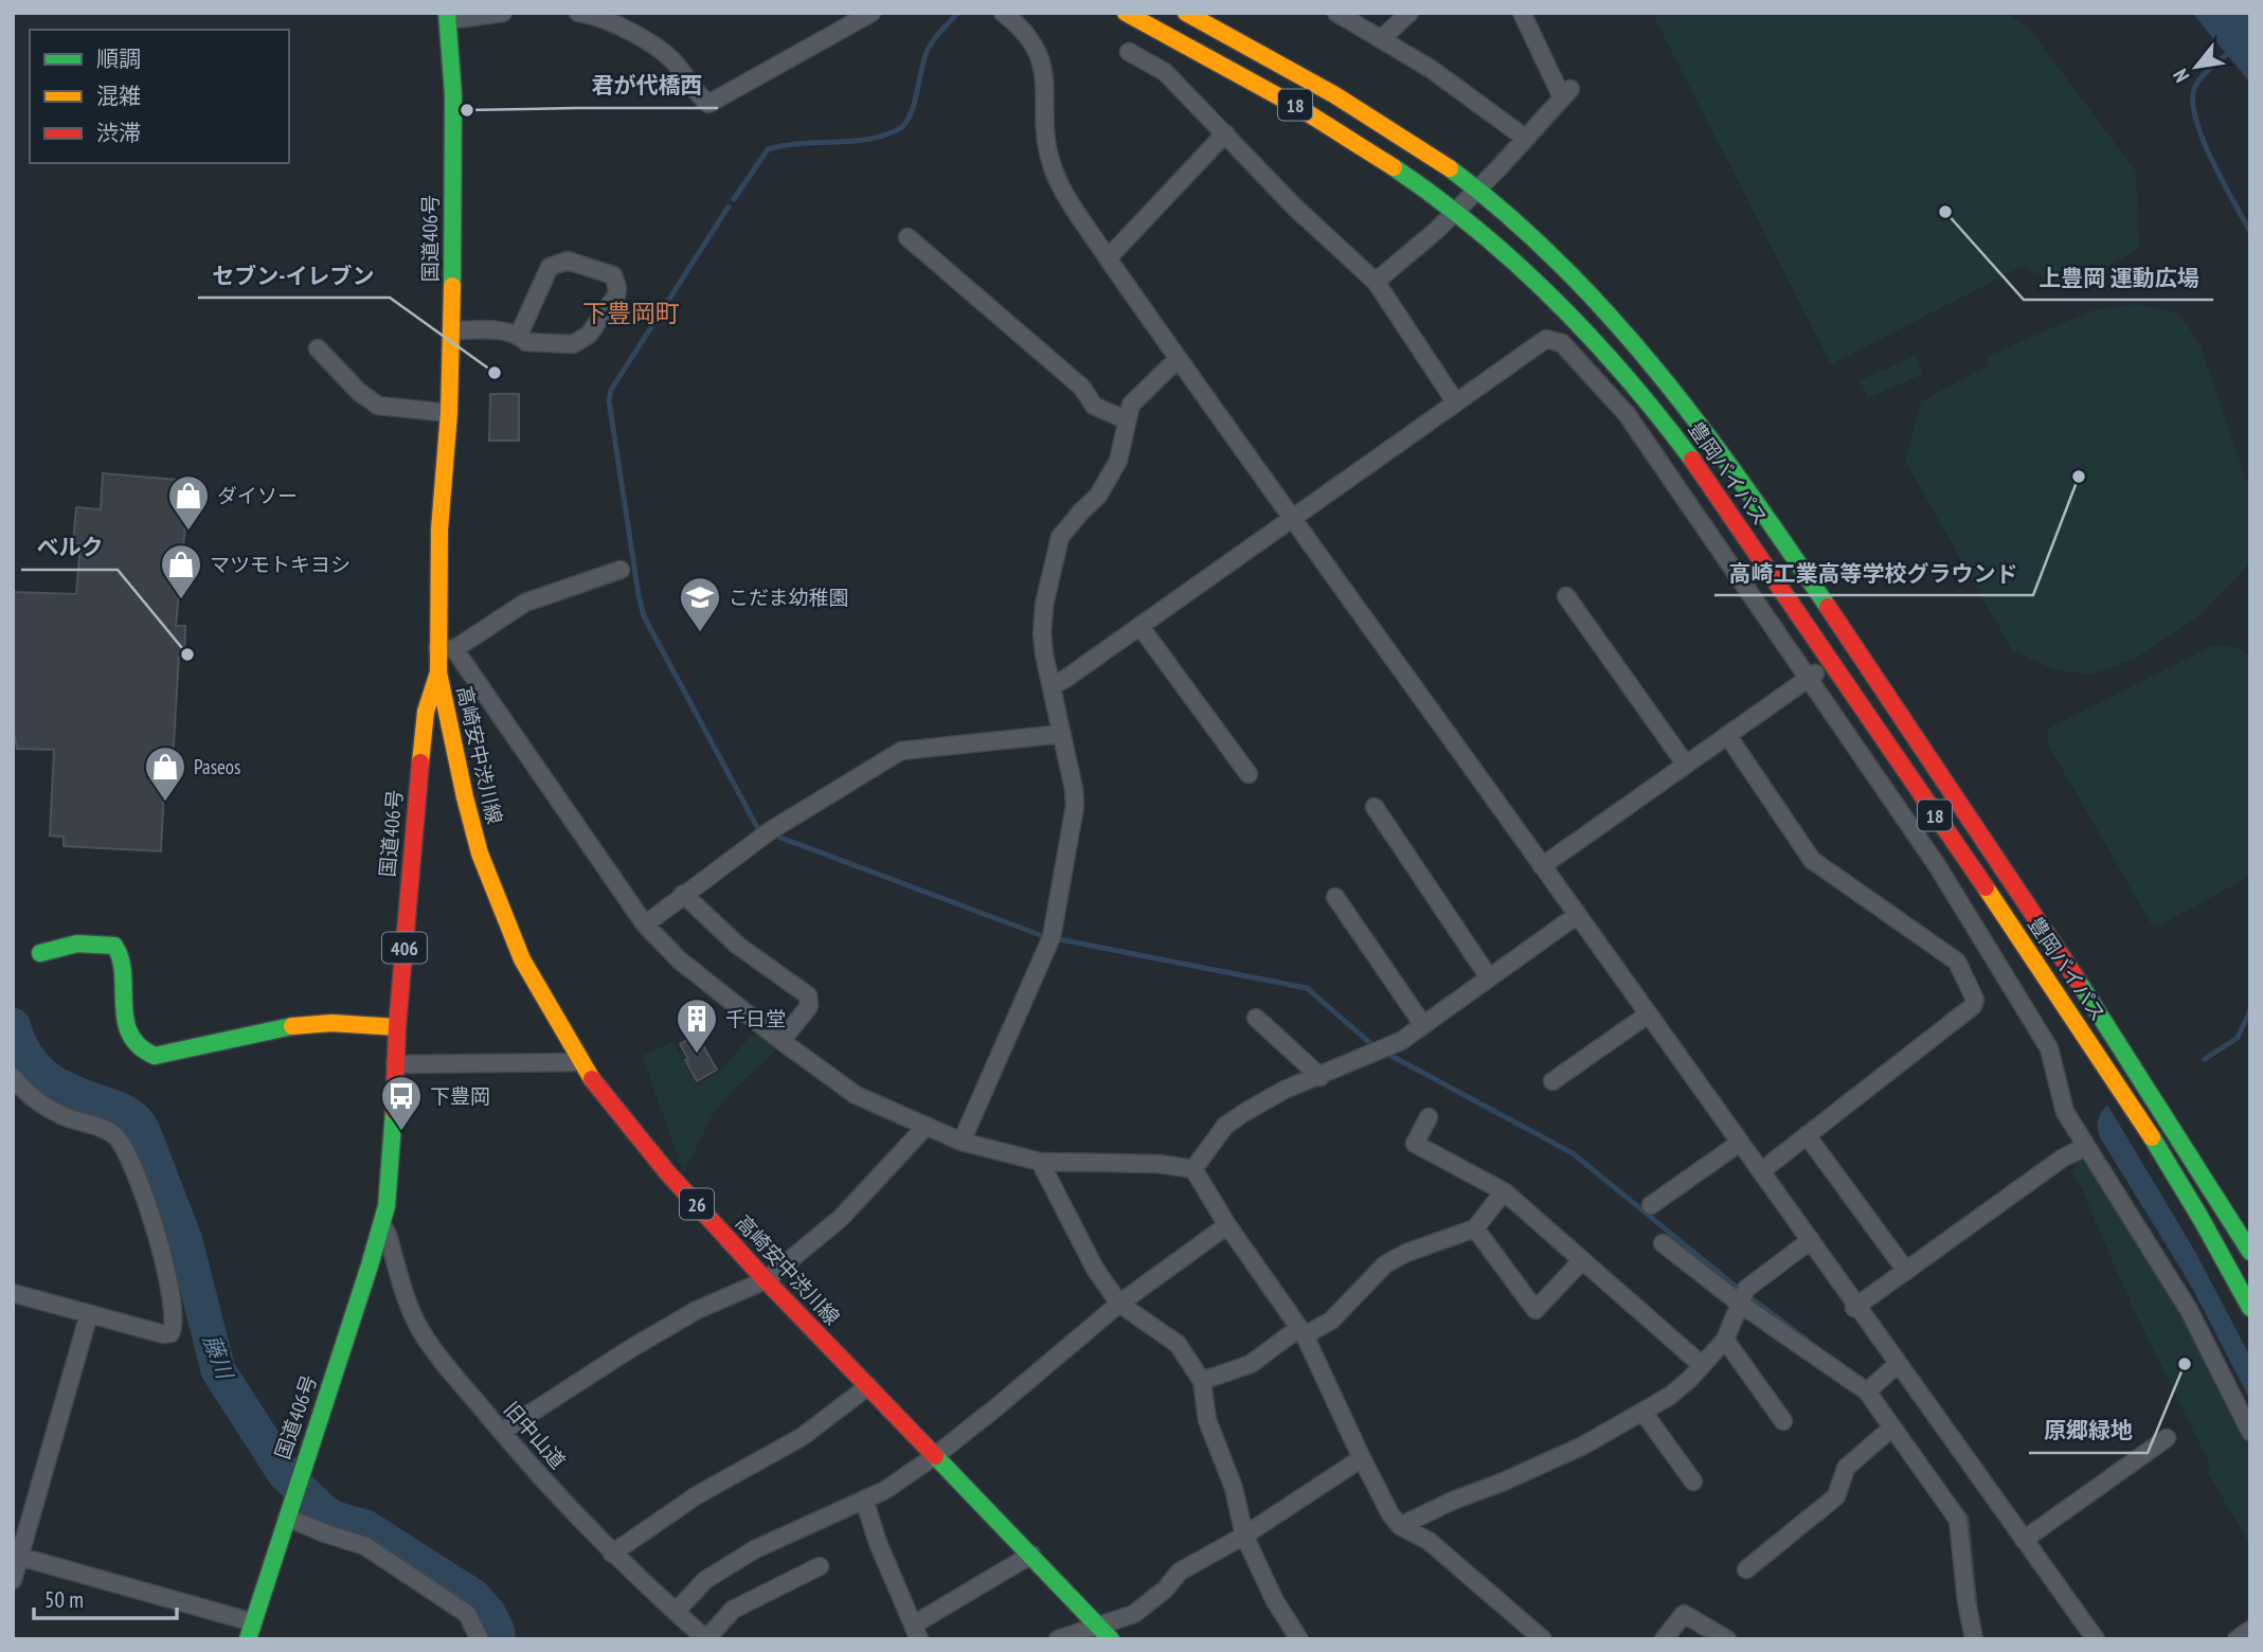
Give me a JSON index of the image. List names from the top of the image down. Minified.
{"streets":{"main road":["18","国道406号","豊岡バイパス","高崎安中渋川線","406","26"],"street":["旧中山道"]},"crossings":[["国道406号","高崎安中渋川線"],["国道406号","旧中山道"]],"districts":["下豊岡町"],"water":["藤川"],"places":{"other":["君が代橋西","上豊岡 運動広場","セブン-イレブン","高崎工業高等学校グラウンド","ベルク","原郷緑地"],"shop":["ダイソー","マツモトキヨシ","Paseos"],"school or university":["こだま幼稚園"],"building":["千日堂"],"bus stop":["下豊岡"]},"legend":["順調","混雑","渋滞"],"scale_bar":"50 m","north":"bottom left"}
